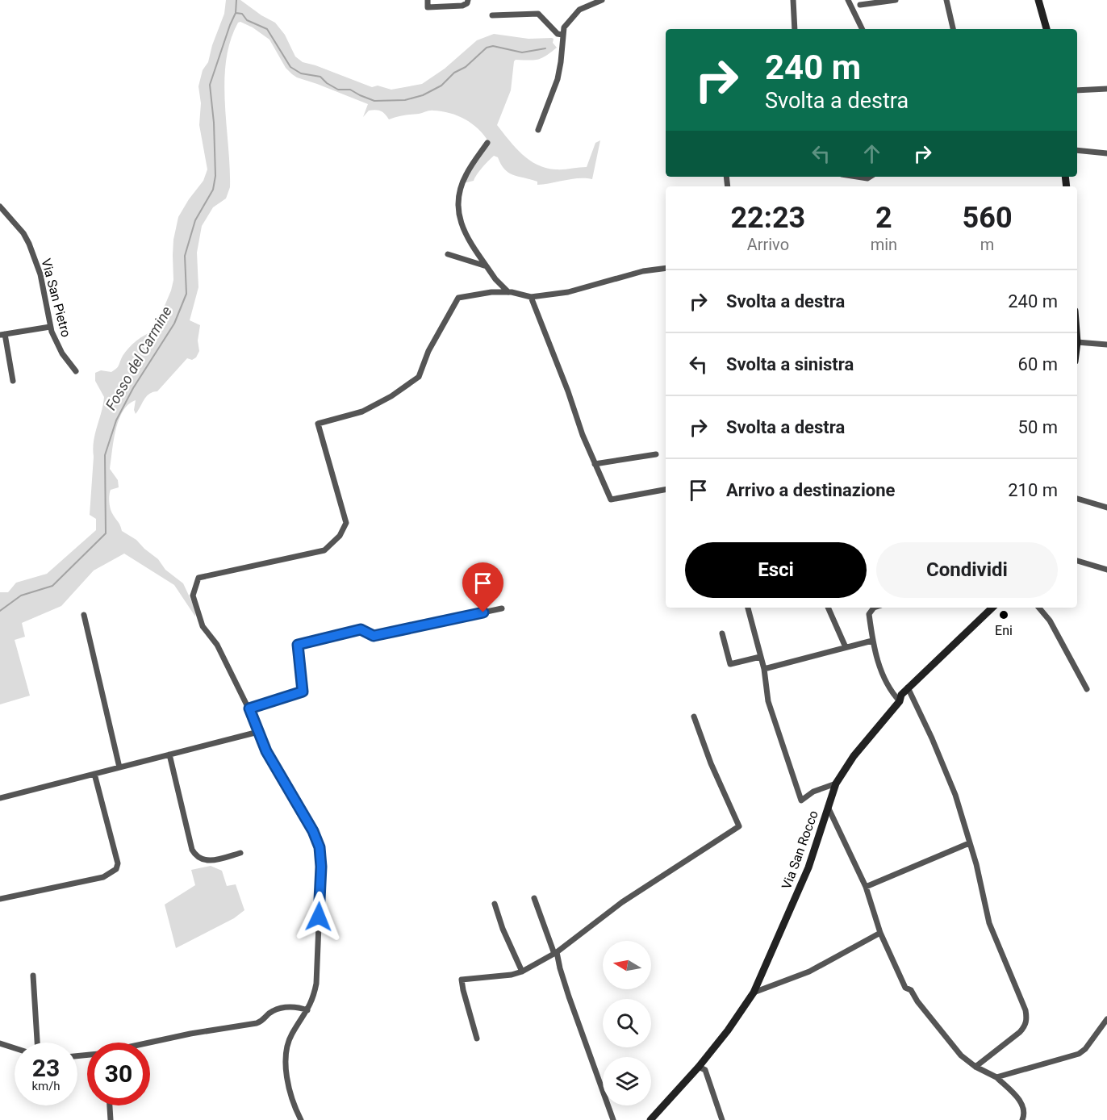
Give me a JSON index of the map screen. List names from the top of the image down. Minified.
{"streets":{"street":["Via San Pietro","Via San Rocco"]},"water":["Fosso del Carmine"],"places":["Eni"],"north":"left","page":{"turn":["240 m","Svolta a destra"],"eta":["22:23","Arrivo","2","min","560","m"],"list":[{"name":"Svolta a destra","value":"240 m"},{"name":"Svolta a sinistra","value":"60 m"},{"name":"Svolta a destra","value":"50 m"},{"name":"Arrivo a destinazione","value":"210 m"}],"buttons":["Esci","Condividi"],"speed":"23 km/h","limit":"30"}}
